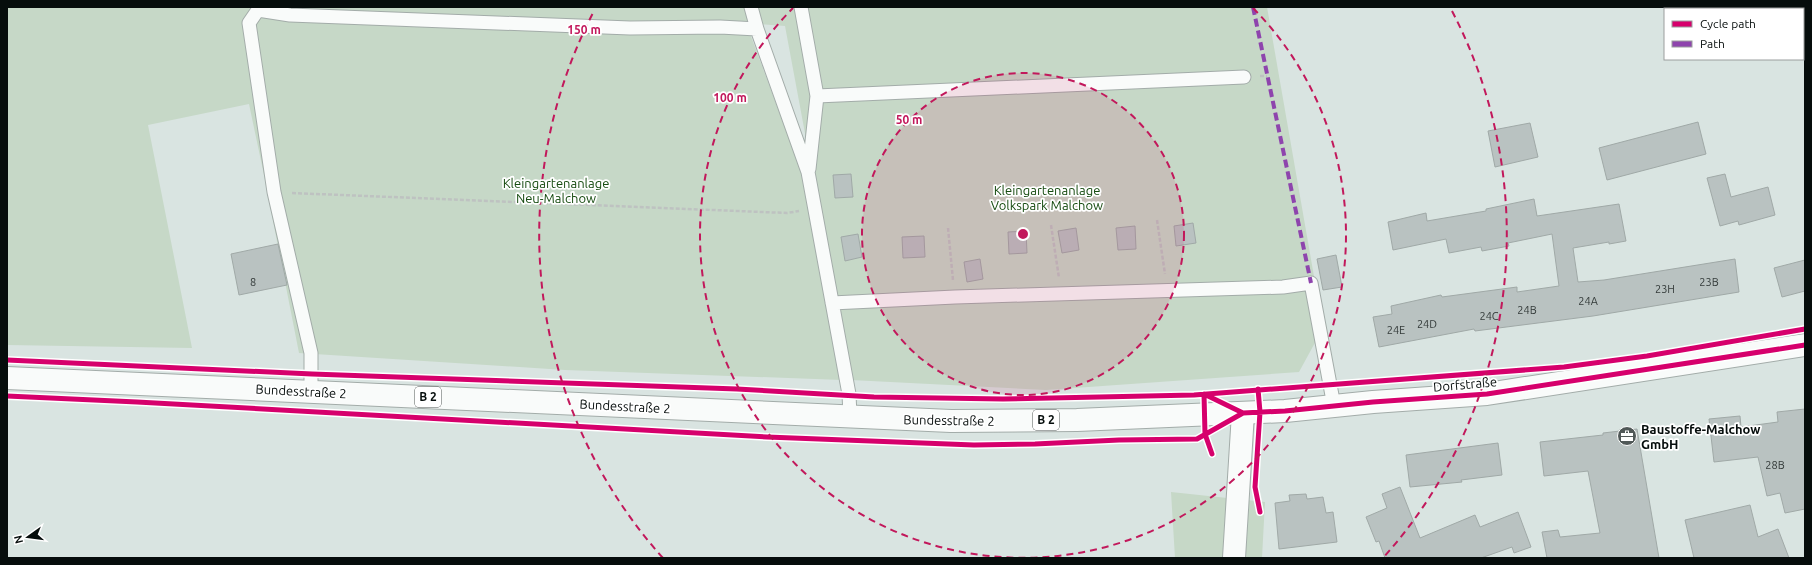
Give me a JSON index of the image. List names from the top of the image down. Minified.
{"streets":{"main road":["Dorfstraße","Bundesstraße 2","B 2"]},"crossings":[["Dorfstraße","Bundesstraße 2"]],"parks":["Kleingartenanlage Neu-Malchow","Kleingartenanlage Volkspark Malchow"],"places":{"office":["Baustoffe-Malchow GmbH"]},"house_numbers":["8","23B","23H","24A","24B","24C","24D","24E","28B"],"legend":["Cycle path","Path"],"north":"left","rings":["150 m","100 m","50 m"]}
